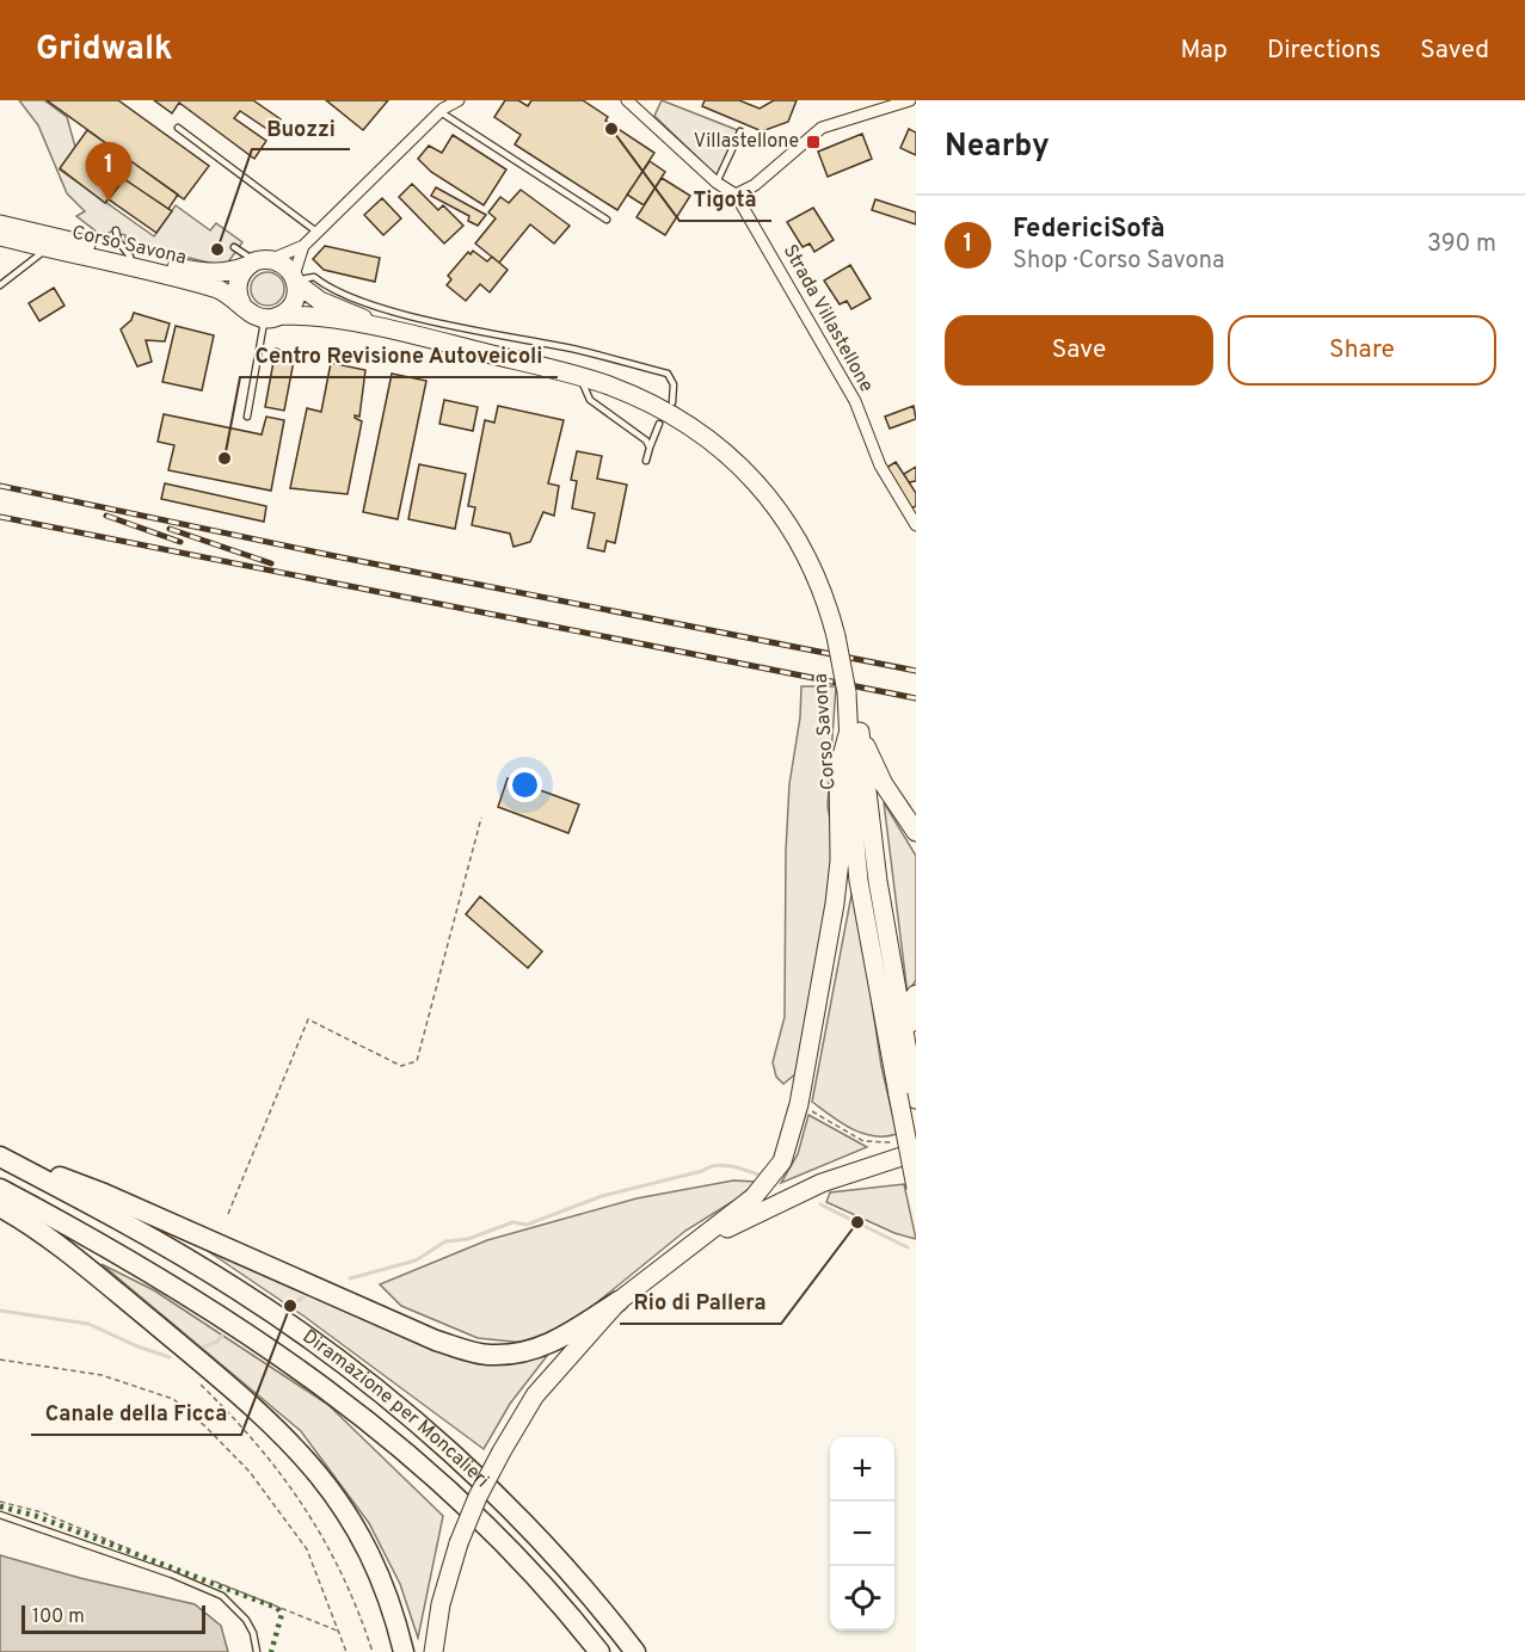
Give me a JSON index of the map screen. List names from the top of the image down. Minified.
{"streets":{"highway":["Diramazione per Moncalieri"],"main road":["Corso Savona"],"street":["Strada Villastellone"]},"places":{"other":["Tigotà","Buozzi","Centro Revisione Autoveicoli","Rio di Pallera","Canale della Ficca"],"transit":["Villastellone"]},"scale_bar":"100 m","page":{"header":"Gridwalk","nav":["Map","Directions","Saved"],"heading":"Nearby","pins":"1","list":[{"mark":"1","name":"FedericiSofà","note":"Shop · Corso Savona","value":"390 m"}],"buttons":["Save","Share"],"map_buttons":["+","−"],"scale":"100 m"}}
